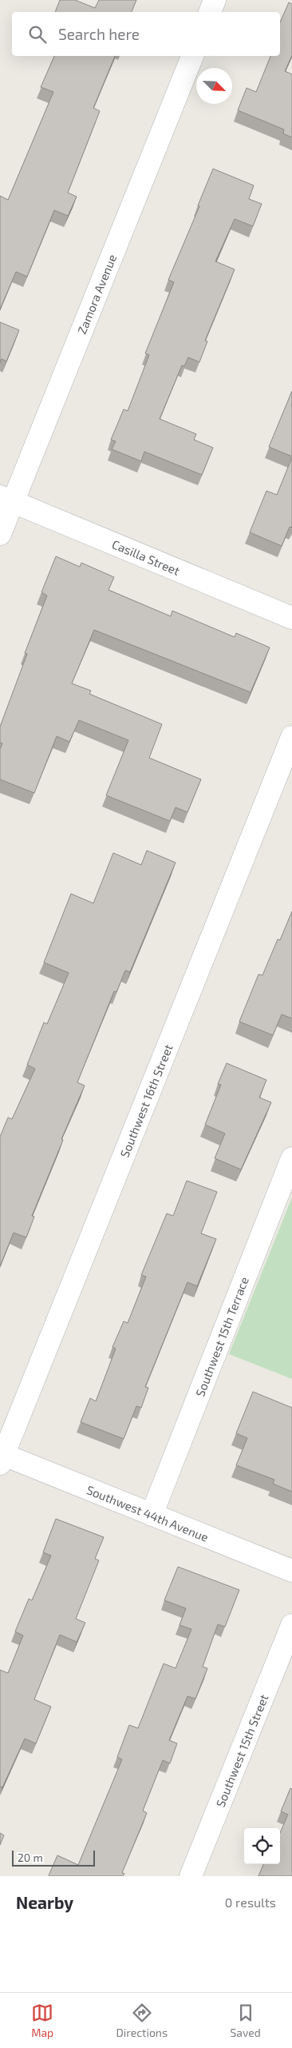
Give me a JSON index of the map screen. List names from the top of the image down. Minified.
{"streets":{"street":["Zamora Avenue","Casilla Street","Southwest 16th Street","Southwest 15th Terrace","Southwest 44th Avenue","Southwest 15th Street"]},"crossings":[["Zamora Avenue","Casilla Street"],["Southwest 16th Street","Southwest 44th Avenue"],["Southwest 15th Terrace","Southwest 44th Avenue"]],"scale_bar":"20 m","north":"bottom right","page":{"search":"Search here","scale":"20 m","heading":["Nearby","0 results"],"nav":["Map","Directions","Saved"]}}
